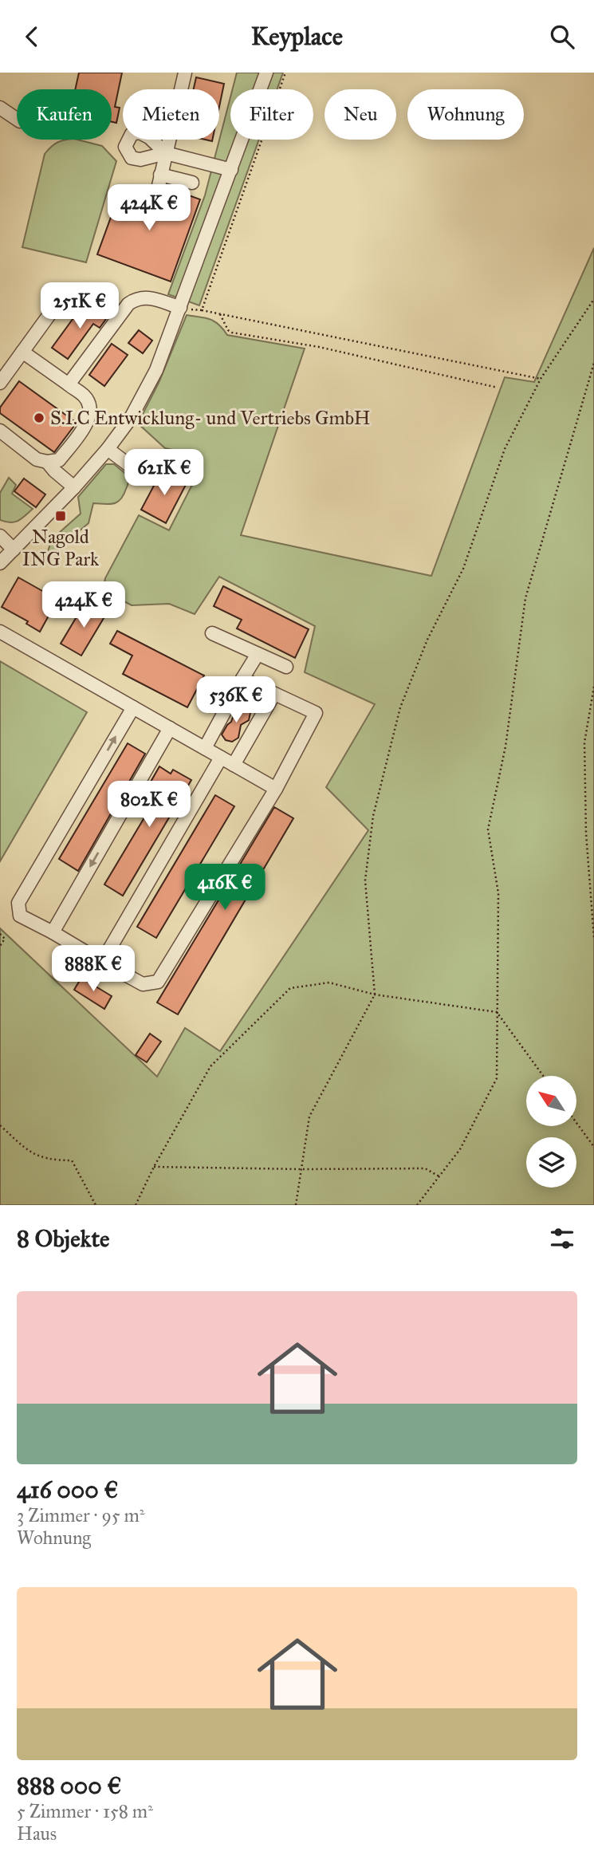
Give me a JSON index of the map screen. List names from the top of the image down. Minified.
{"places":{"other":["S.I.C Entwicklung- und Vertriebs GmbH"],"transit":["Nagold ING Park"]},"north":"top left","page":{"header":"Keyplace","chip":["Kaufen","Mieten","Filter","Neu","Wohnung"],"price":["424K €","251K €","621K €","424K €","536K €","802K €","416K €","888K €"],"heading":"8 Objekte","list":[{"name":"416 000 €","note":"3 Zimmer · 95 m² · Wohnung"},{"name":"888 000 €","note":"5 Zimmer · 158 m² · Haus"}]}}
